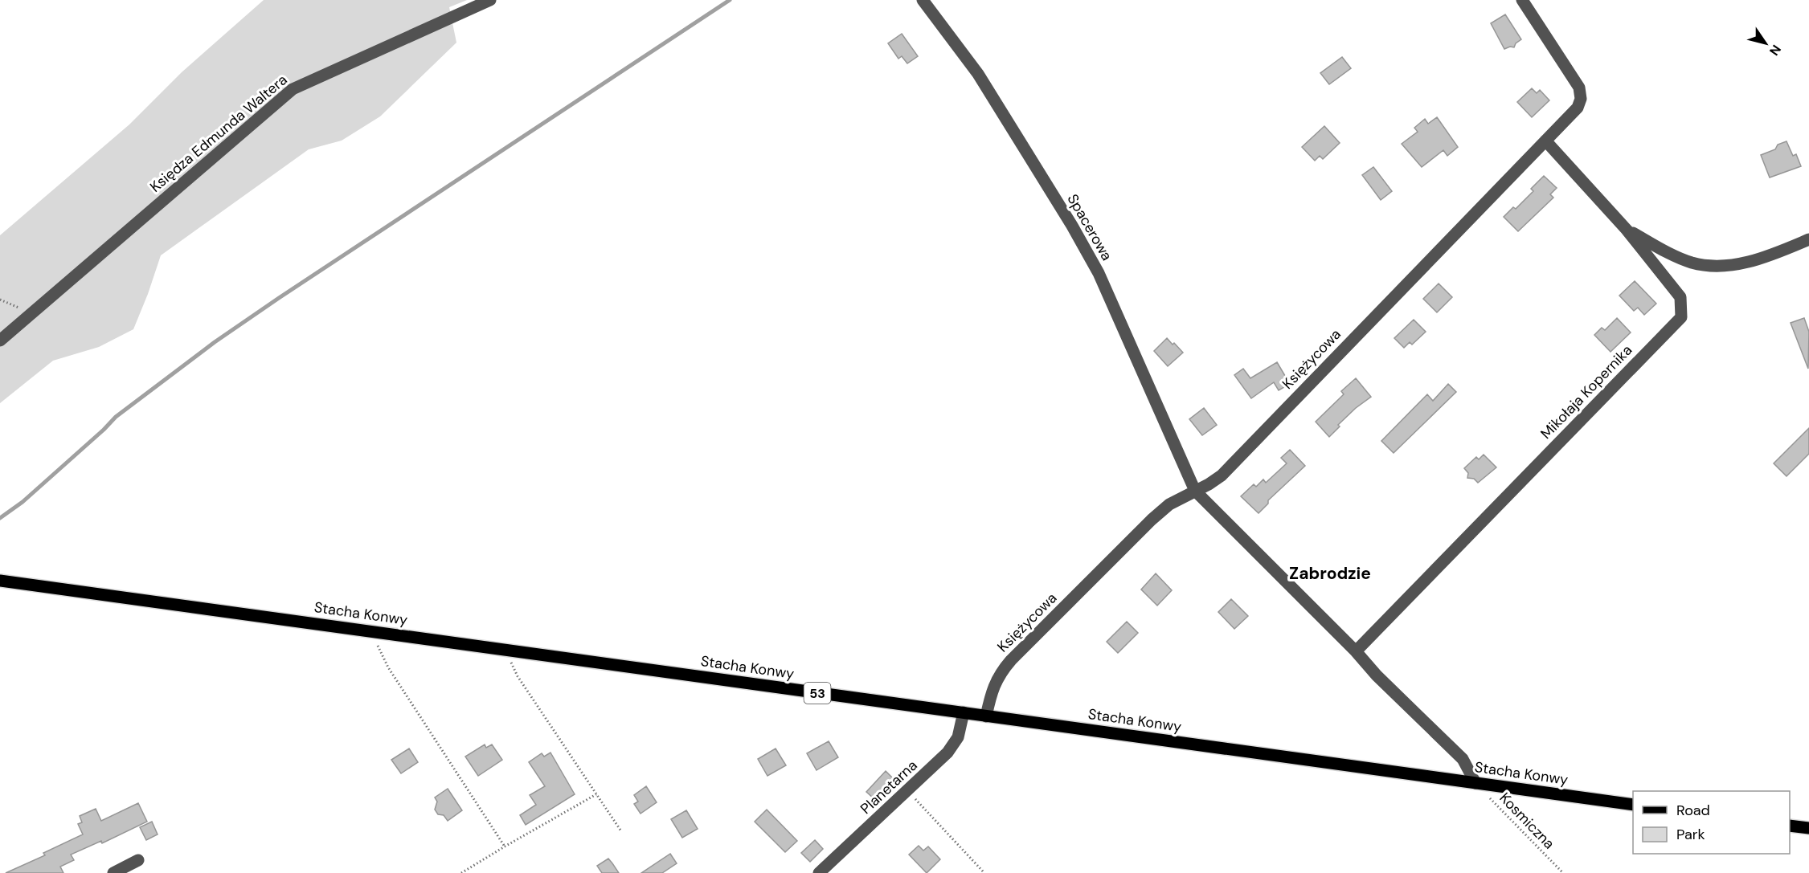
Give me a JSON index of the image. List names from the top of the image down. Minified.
{"streets":{"main road":["Stacha Konwy","53"],"street":["Księdza Edmunda Waltera","Spacerowa","Księżycowa","Mikołaja Kopernika","Planetarna"],"path":["Kosmiczna"]},"crossings":[["Spacerowa","Księżycowa"],["Księżycowa","Mikołaja Kopernika"],["Księżycowa","Stacha Konwy"],["Stacha Konwy","Planetarna"],["Stacha Konwy","Kosmiczna"]],"districts":["Zabrodzie"],"legend":["Road","Park"],"north":"bottom right"}
